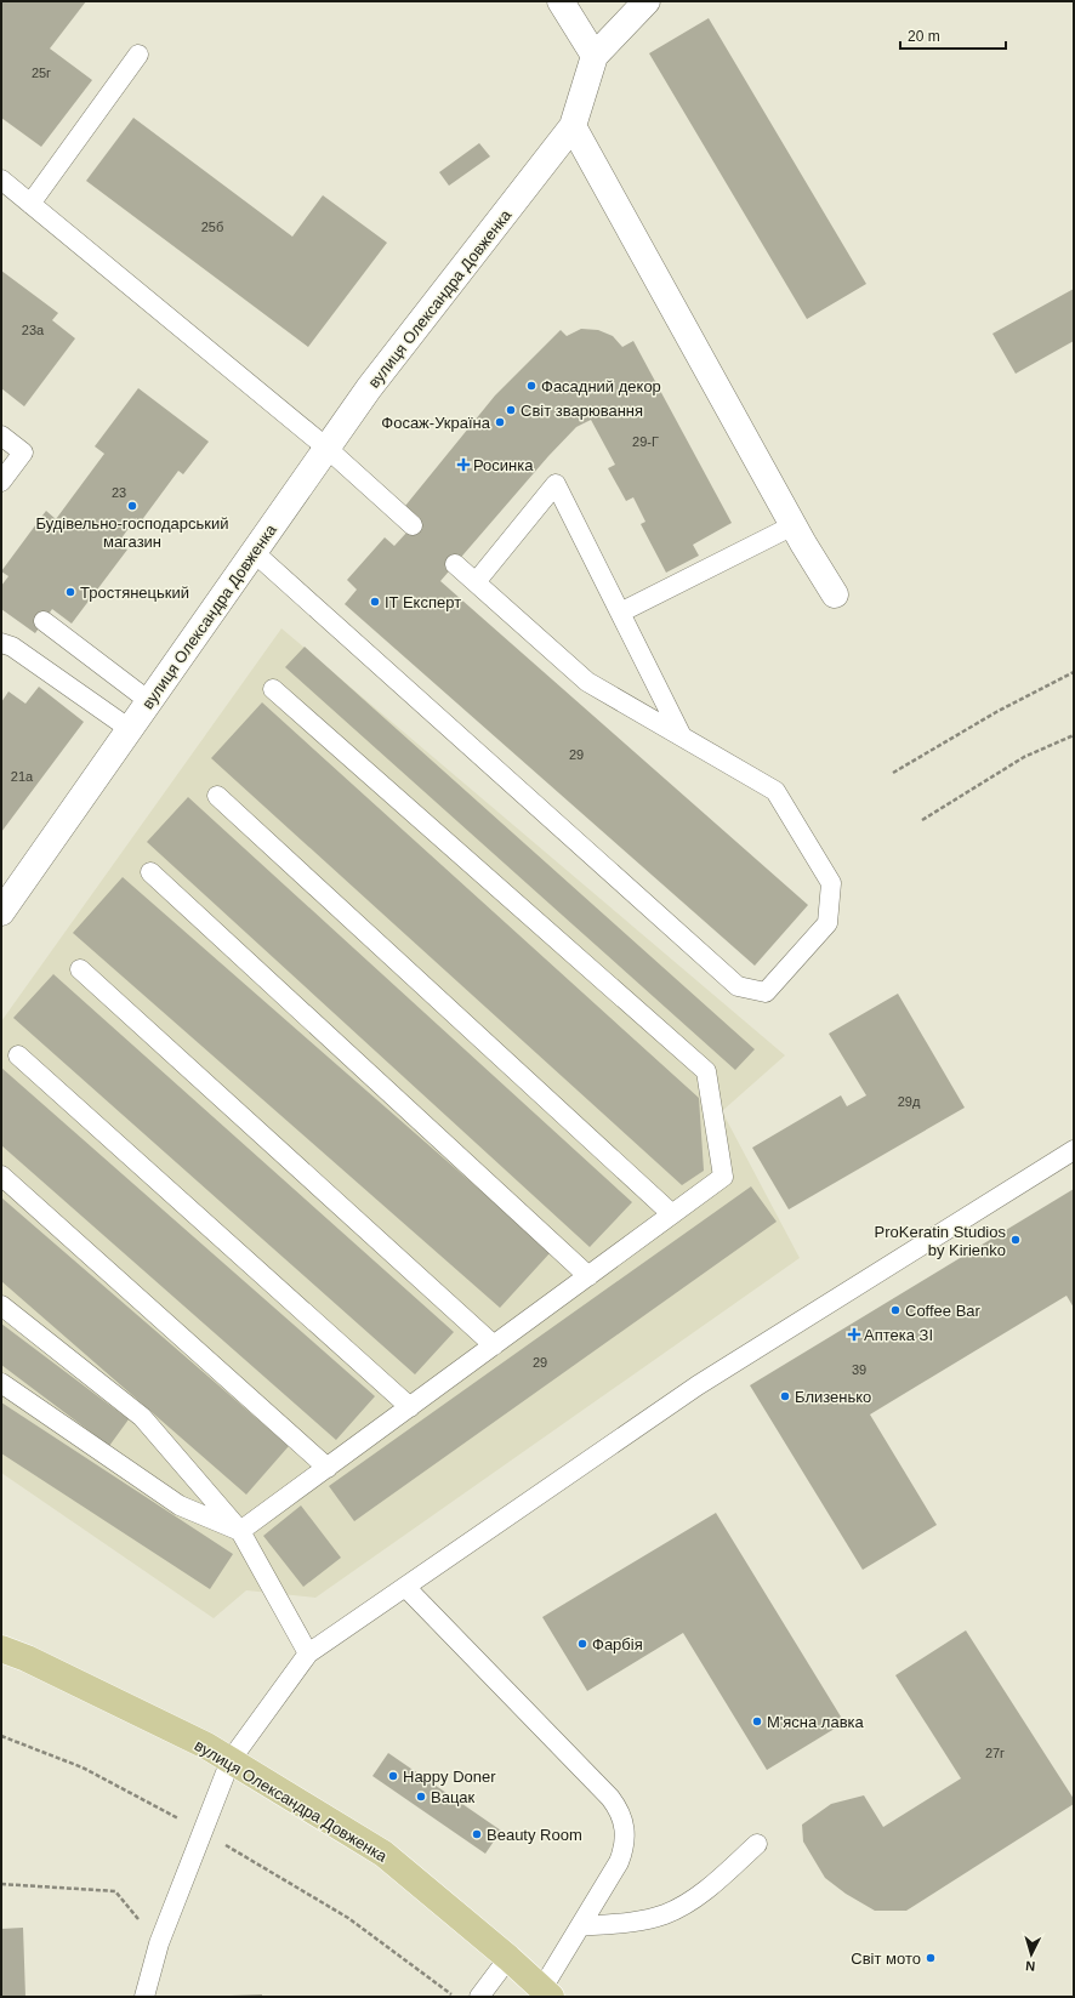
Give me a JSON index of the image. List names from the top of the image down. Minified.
{"streets":{"main road":["вулиця Олександра Довженка"]},"places":{"other":["Фасадний декор","Світ зварювання","Фосаж-Україна","Будівельно-господарський магазин","Тростянецький","IT Експерт","ProKeratin Studios by Kirienko","Coffee Bar","Близенько","Фарбія","М'ясна лавка","Happy Doner","Вацак","Beauty Room","Світ мото"],"health":["Росинка","Аптека ЗІ"]},"house_numbers":["25г","25б","23а","29-Г","23","29","21а","29д","29","39","27г"],"scale_bar":"20 m","north":"bottom"}
